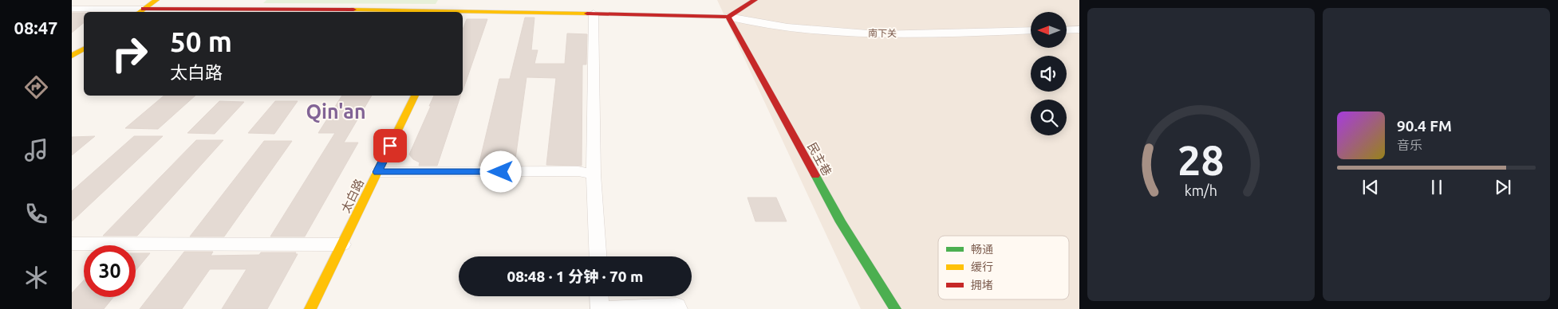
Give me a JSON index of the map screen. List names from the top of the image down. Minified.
{"streets":{"main road":["民主巷","太白路"],"street":["南下关"]},"crossings":[["南下关","民主巷"]],"districts":["Qin'an"],"legend":["畅通","缓行","拥堵"],"north":"left","page":{"tabs":"08:47","turn":["50 m","太白路"],"song":["90.4 FM","音乐"],"limit":"30","trip":"08:48 · 1 分钟 · 70 m","gauge":["28","km/h"]}}
